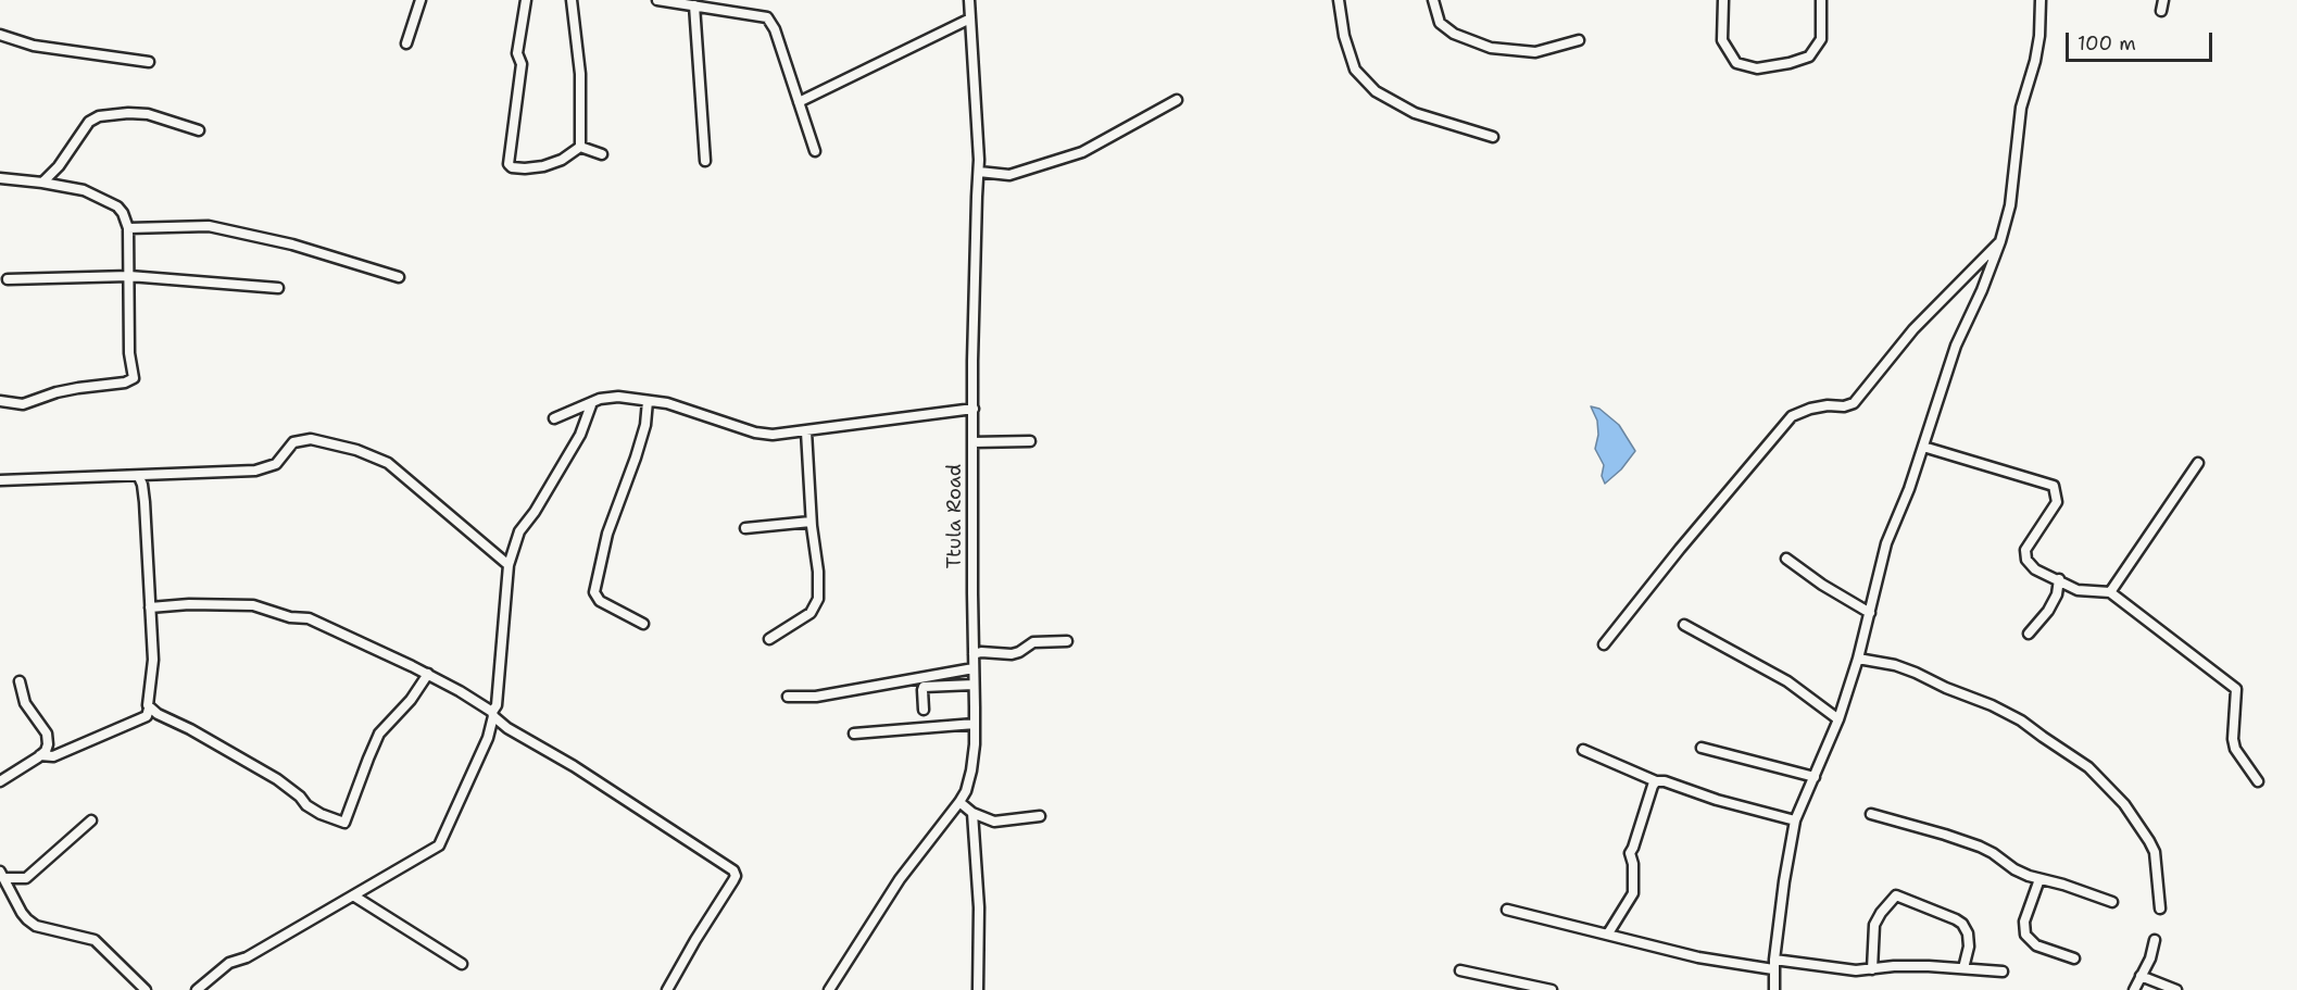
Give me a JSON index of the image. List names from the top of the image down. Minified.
{"streets":{"street":["Ttula Road"]},"scale_bar":"100 m"}
